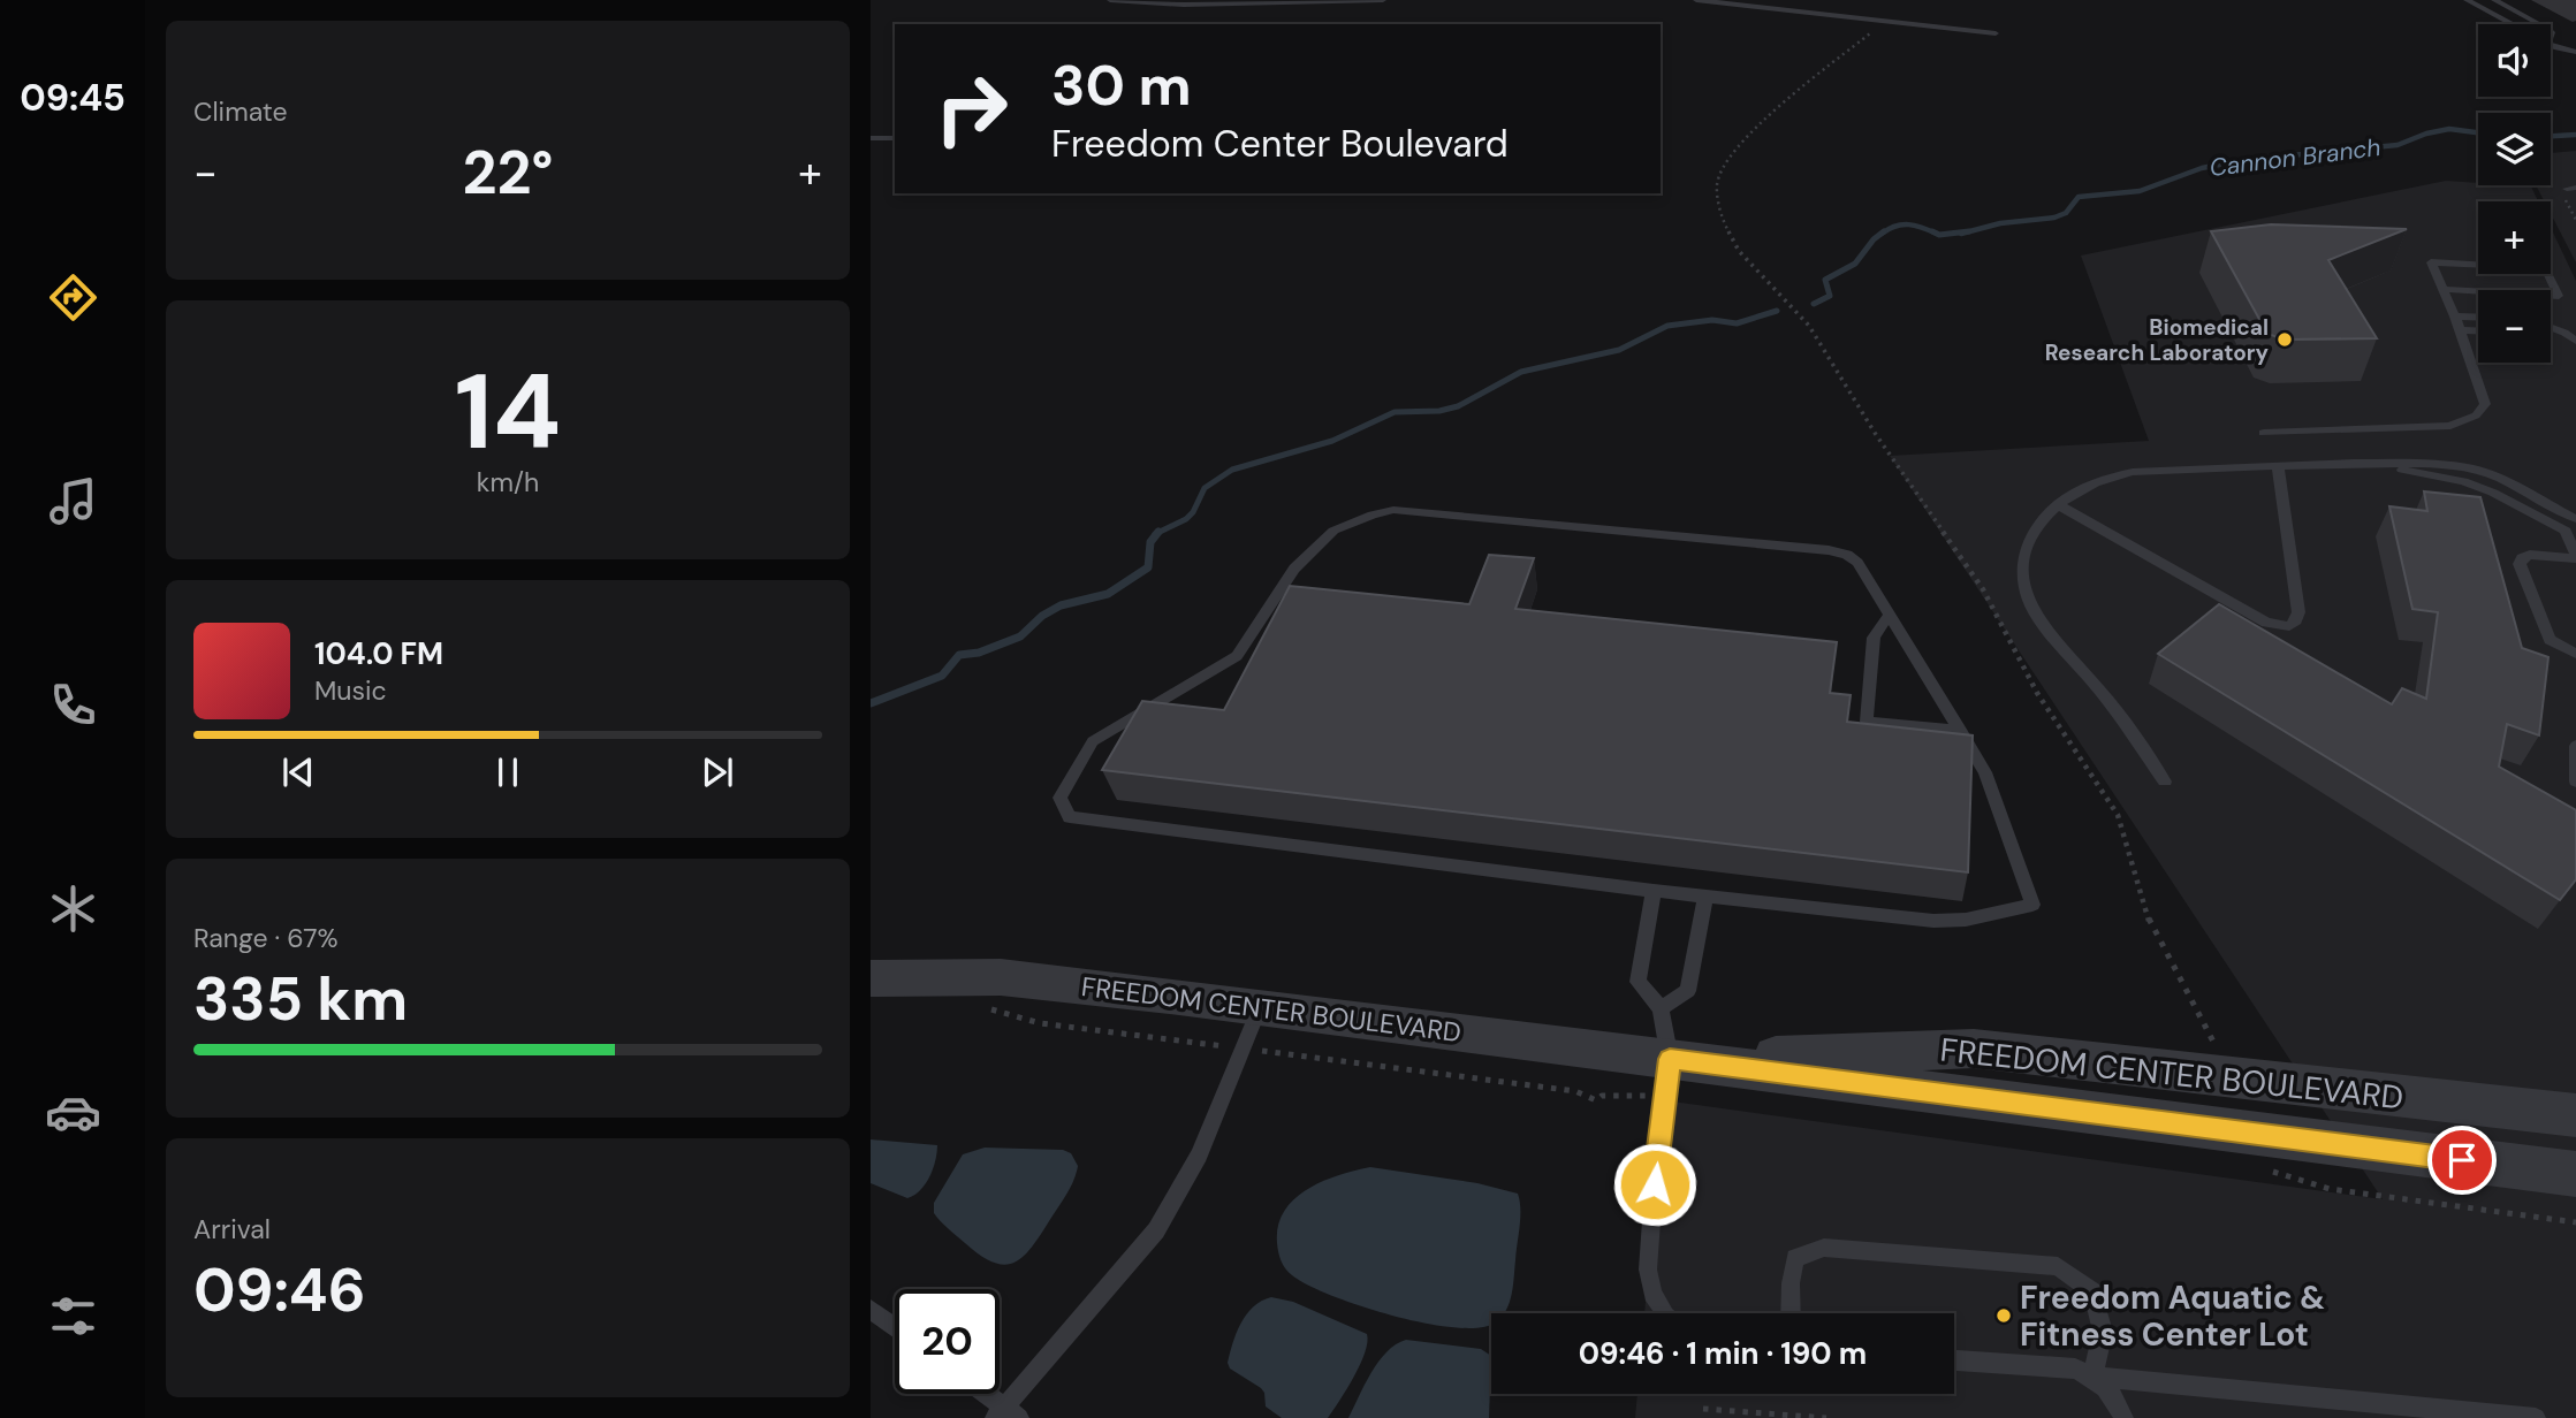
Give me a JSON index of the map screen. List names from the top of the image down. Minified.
{"streets":{"street":["FREEDOM CENTER BOULEVARD"]},"water":["Cannon Branch"],"places":["Biomedical Research Laboratory","Freedom Aquatic & Fitness Center Lot"],"page":{"tabs":"09:45","tile":["Climate",["14","km/h"],["Range · 67%","335 km"],["Arrival","09:46"]],"map_buttons":["+","−"],"turn":["30 m","Freedom Center Boulevard"],"heat":["−","22°","+"],"song":["104.0 FM","Music"],"limit":"20","trip":"09:46 · 1 min · 190 m"}}
